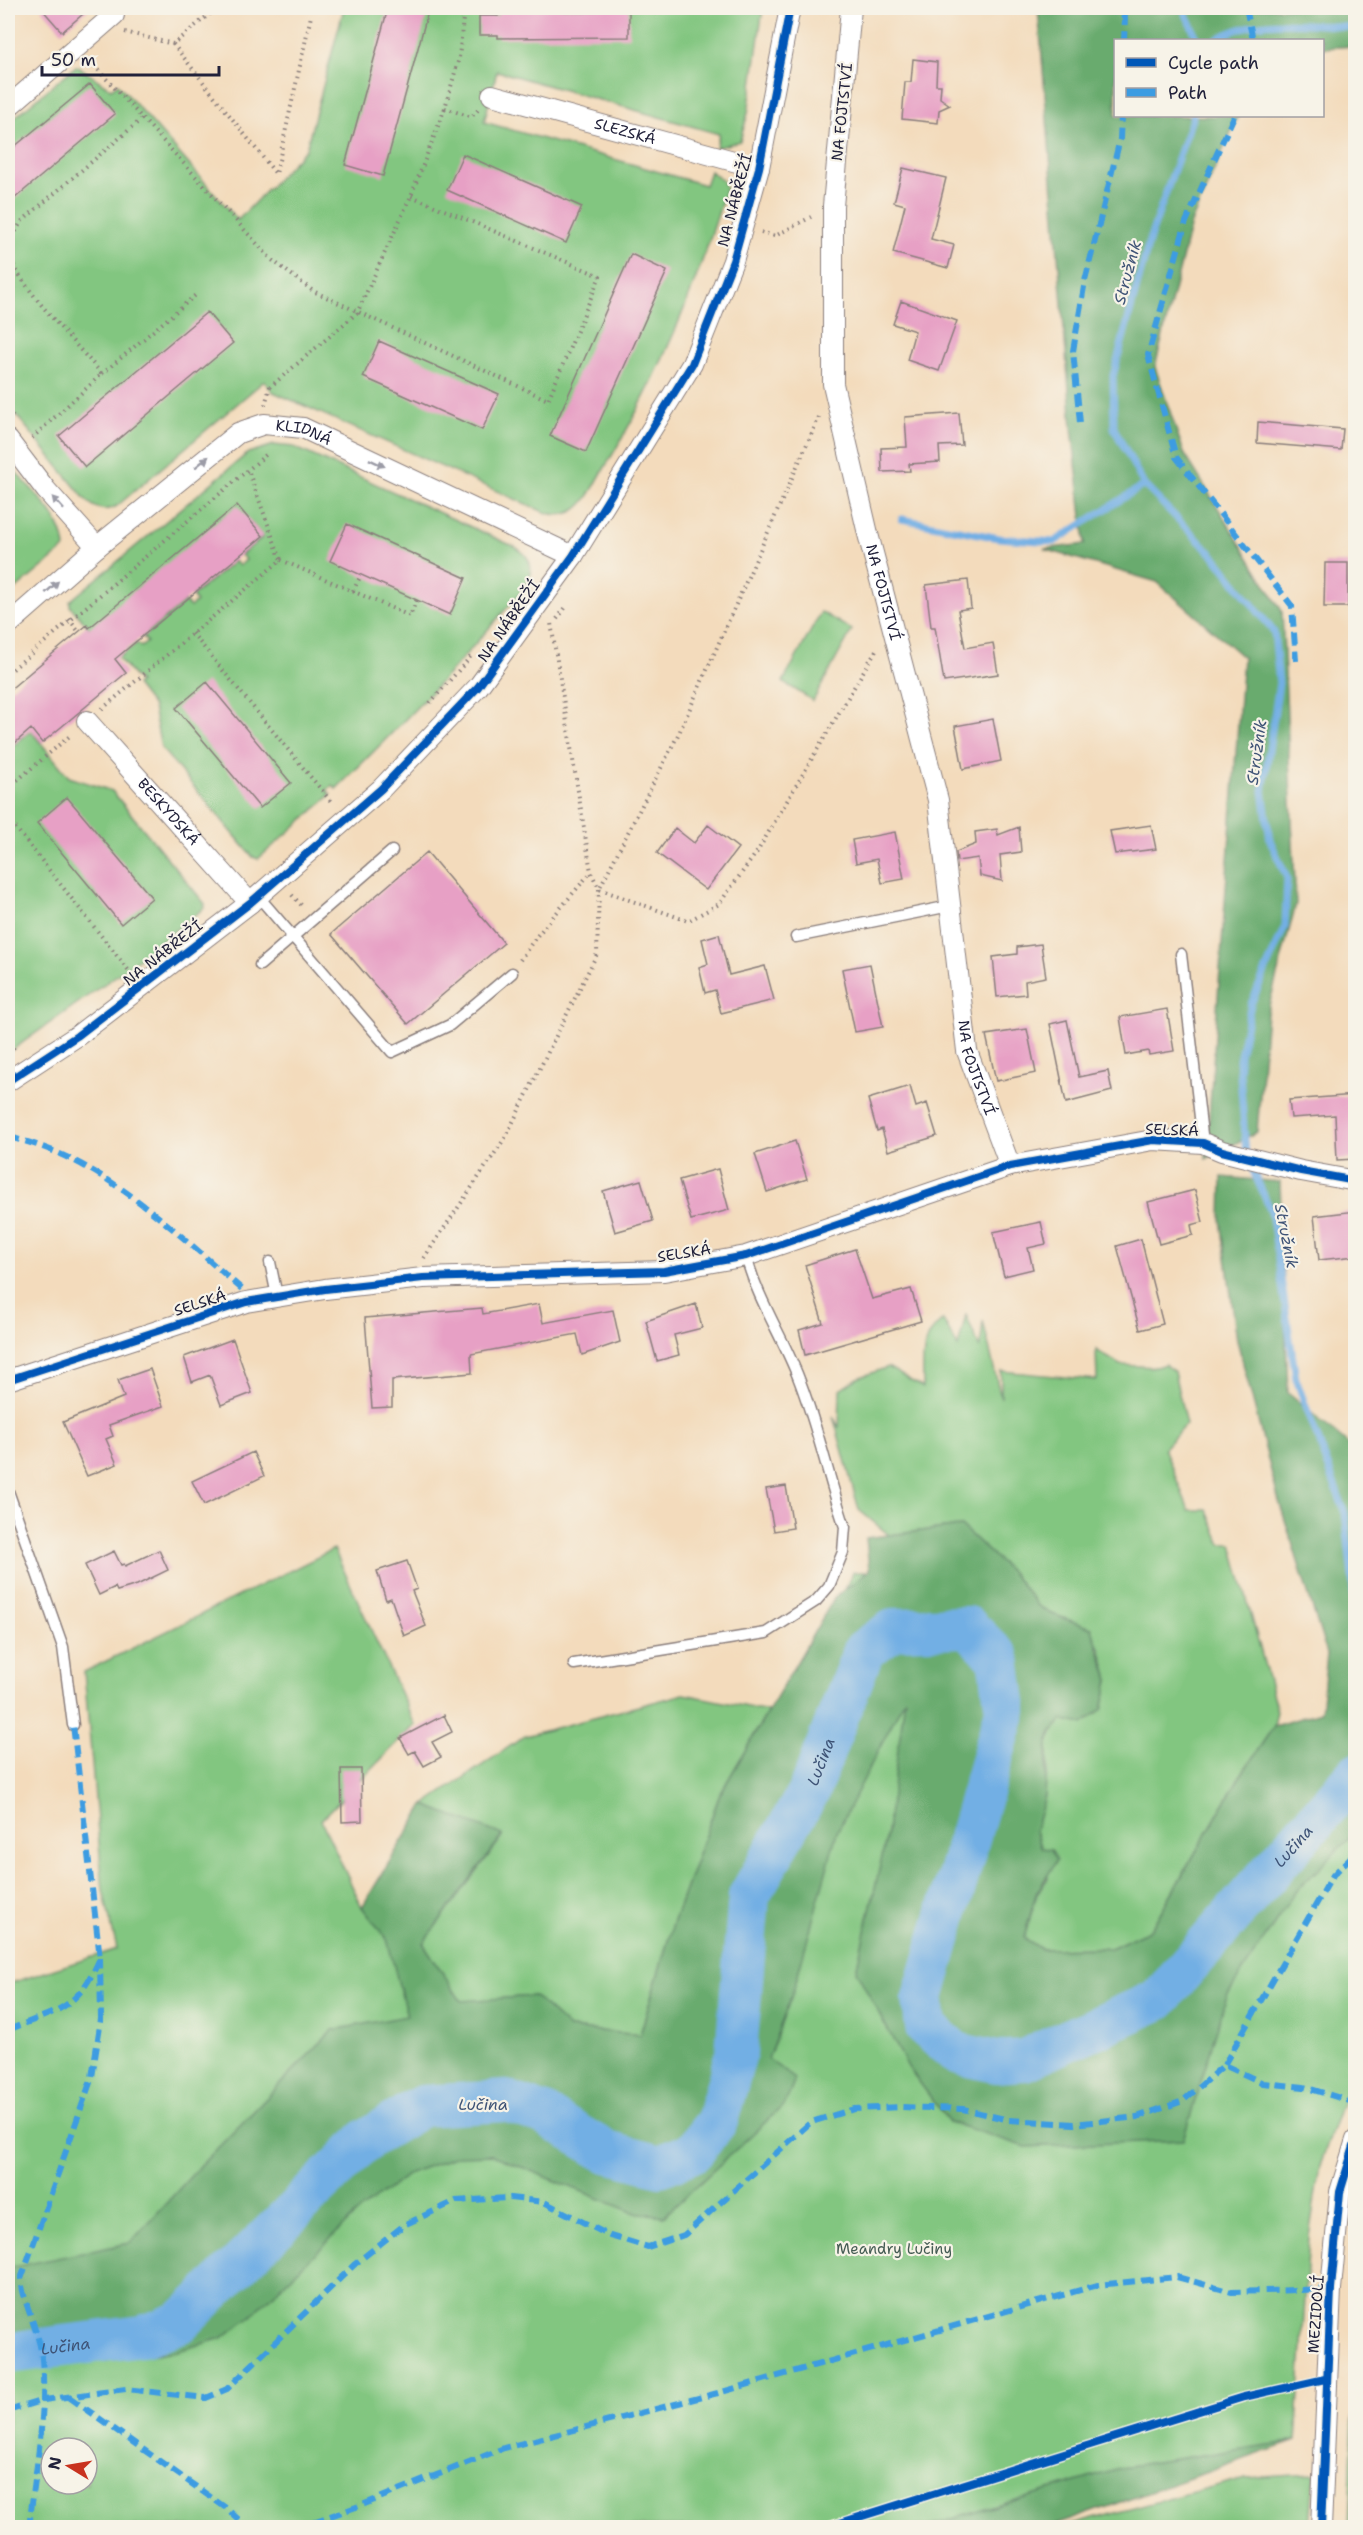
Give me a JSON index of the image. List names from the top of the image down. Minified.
{"streets":{"street":["NA FOJTSTVÍ","SLEZSKÁ","NA NÁBŘEŽÍ","KLIDNÁ","BESKYDSKÁ","SELSKÁ","MEZIDOLÍ"]},"crossings":[["NA FOJTSTVÍ","SELSKÁ"],["SLEZSKÁ","NA NÁBŘEŽÍ"],["NA NÁBŘEŽÍ","KLIDNÁ"],["NA NÁBŘEŽÍ","BESKYDSKÁ"]],"one_way":["KLIDNÁ"],"water":["Stružník","Lučina"],"parks":["Meandry Lučiny"],"legend":["Cycle path","Path"],"scale_bar":"50 m","north":"left"}
